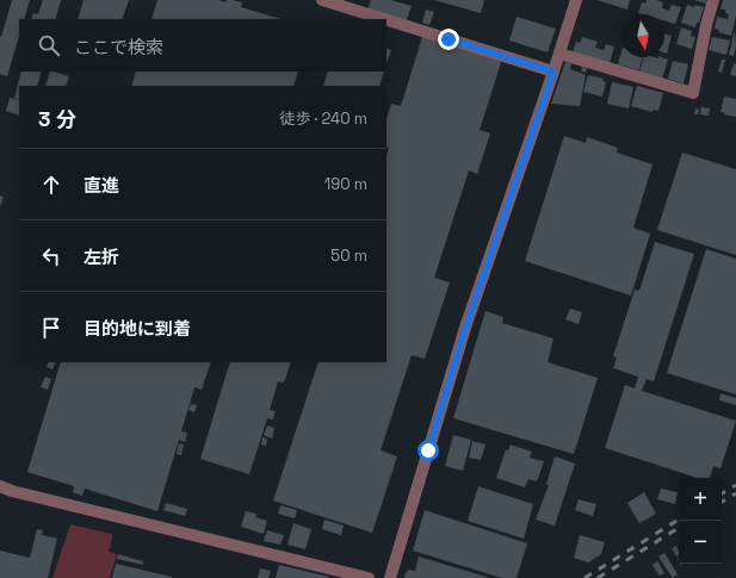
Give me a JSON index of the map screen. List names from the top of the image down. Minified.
{"north":"bottom","page":{"search":"ここで検索","heading":["3 分","徒歩 · 240 m"],"list":[["直進","190 m"],["左折","50 m"],"目的地に到着"],"map_buttons":["+","−"]}}
